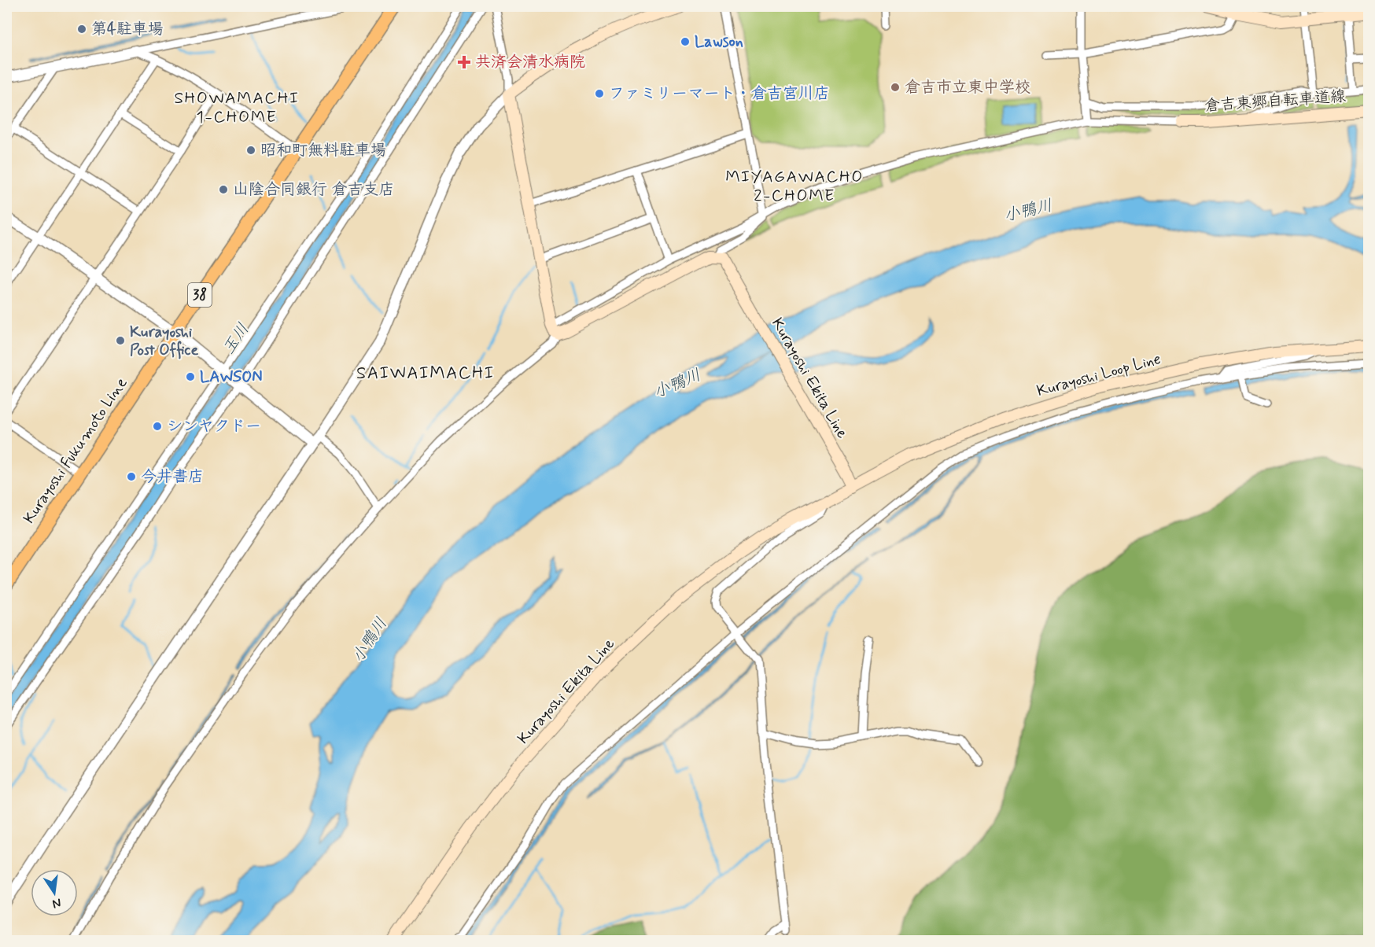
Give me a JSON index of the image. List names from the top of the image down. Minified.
{"streets":{"main road":["倉吉東郷自転車道線","38","Kurayoshi Loop Line","Kurayoshi Ekita Line","Kurayoshi Fukumoto Line"]},"crossings":[["Kurayoshi Loop Line","Kurayoshi Ekita Line"]],"districts":["SHOWAMACHI 1-CHOME","MIYAGAWACHO 2-CHOME","SAIWAIMACHI"],"water":["小鴨川","玉川"],"places":{"other":["第4駐車場","Lawson","倉吉市立東中学校","ファミリーマート・倉吉宮川店","昭和町無料駐車場","山陰合同銀行 倉吉支店","Kurayoshi Post Office","LAWSON","シンヤクドー","今井書店"],"health":["共済会清水病院"]},"north":"bottom"}
